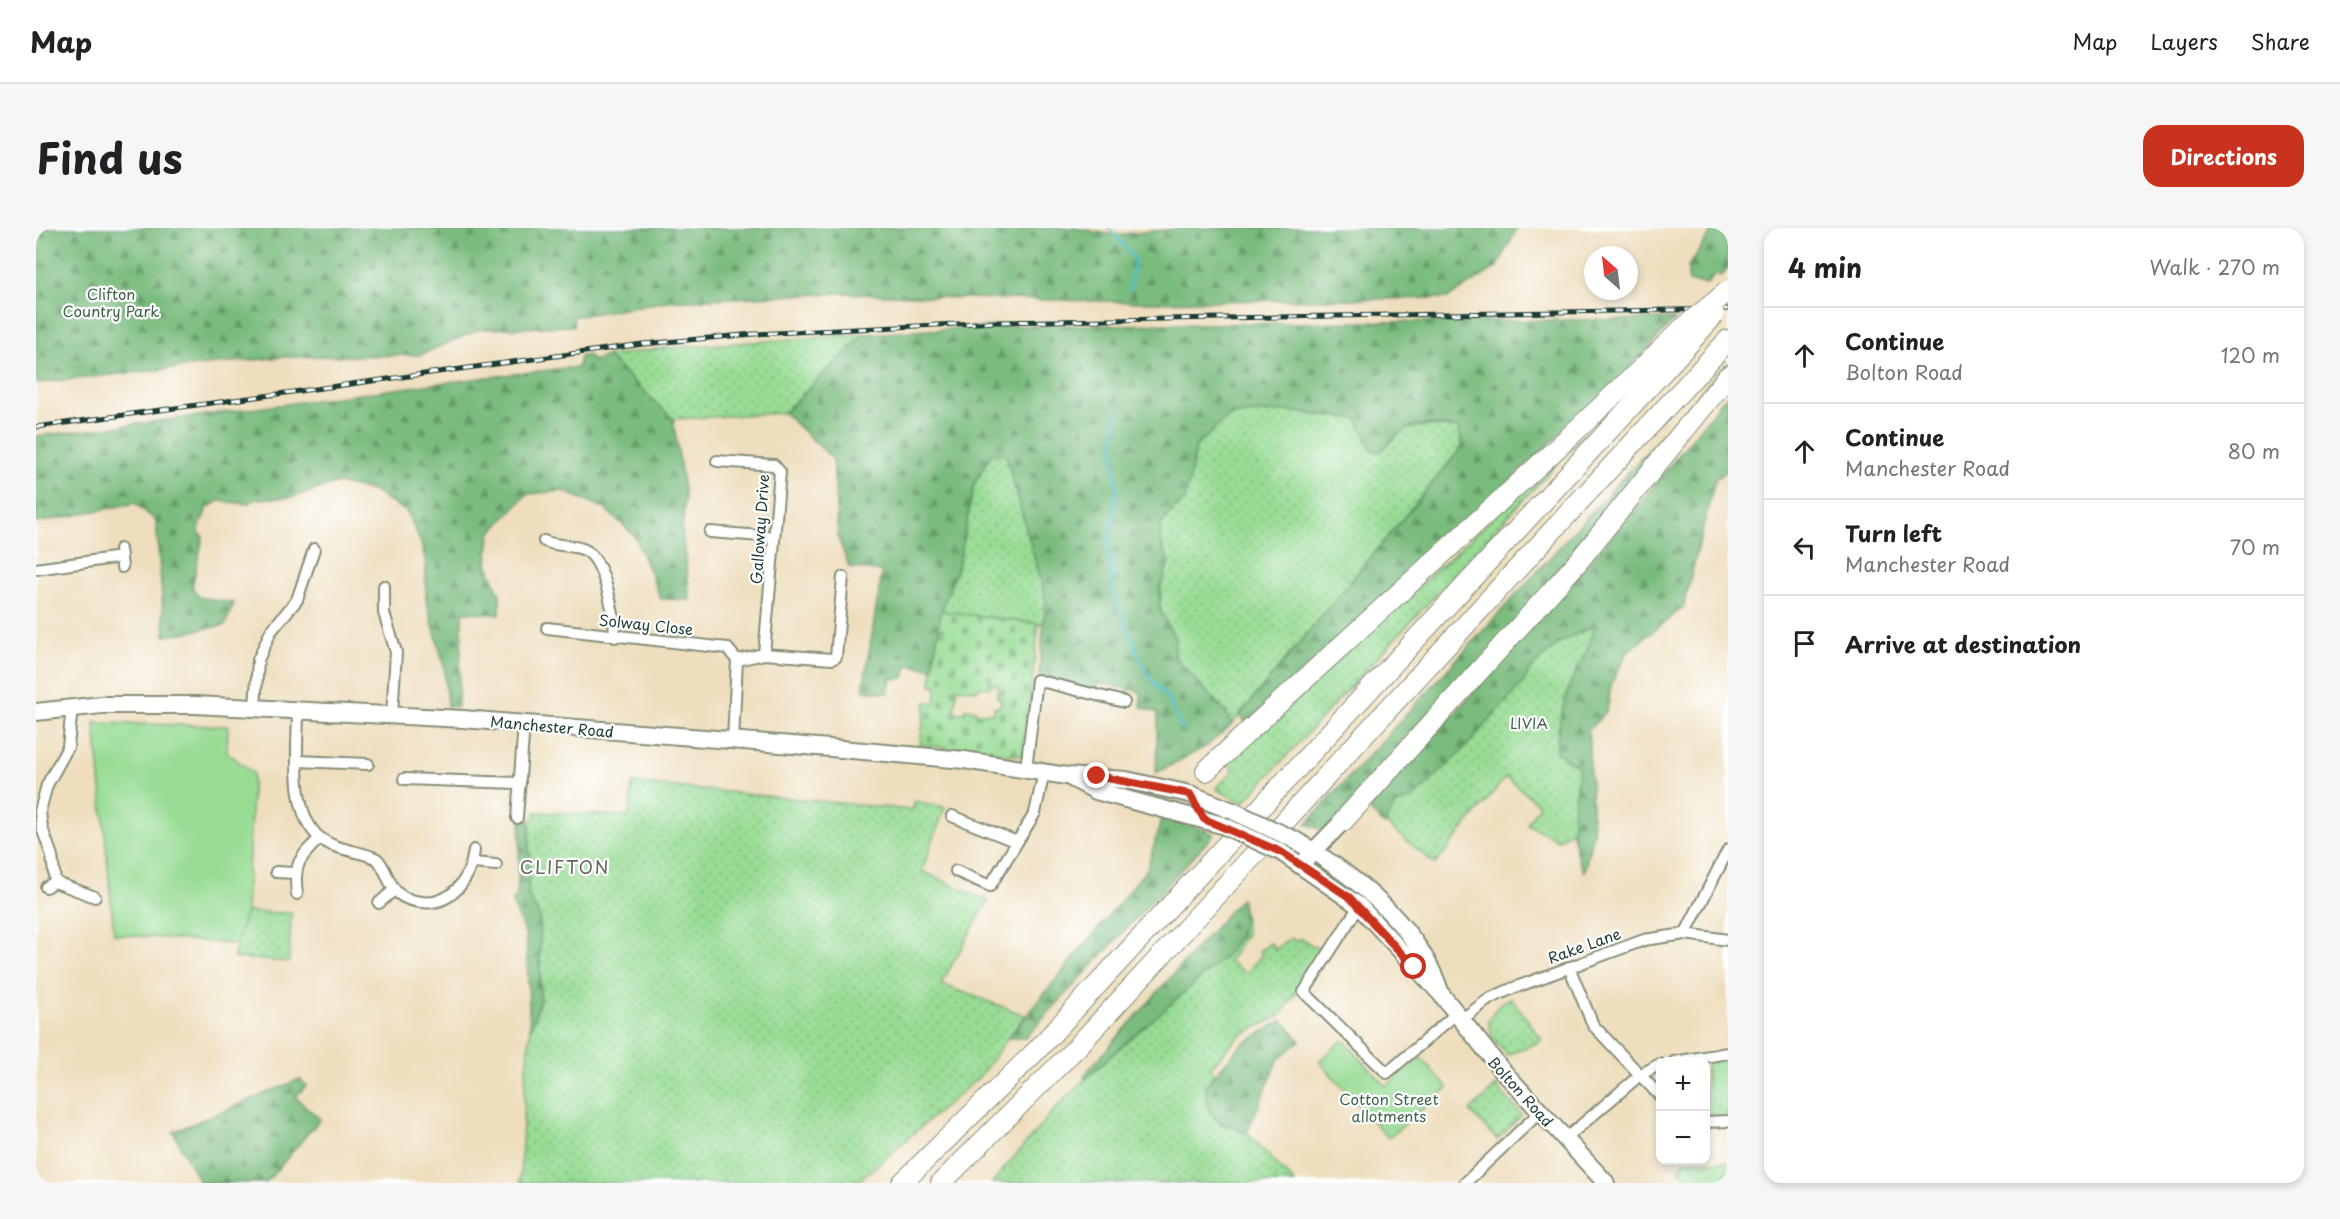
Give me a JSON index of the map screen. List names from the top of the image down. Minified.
{"streets":{"main road":["Manchester Road","Bolton Road"],"street":["Galloway Drive","Solway Close","Rake Lane"]},"crossings":[["Manchester Road","Bolton Road"],["Rake Lane","Bolton Road"]],"districts":["CLIFTON"],"parks":["Clifton Country Park","LIVIA","Cotton Street allotments"],"north":"top left","page":{"header":"Map","nav":["Map","Layers","Share"],"title":"Find us","buttons":"Directions","heading":["4 min","Walk · 270 m"],"list":[["Continue","Bolton Road","120 m"],["Continue","Manchester Road","80 m"],["Turn left","Manchester Road","70 m"],"Arrive at destination"],"map_buttons":["+","−"]}}
